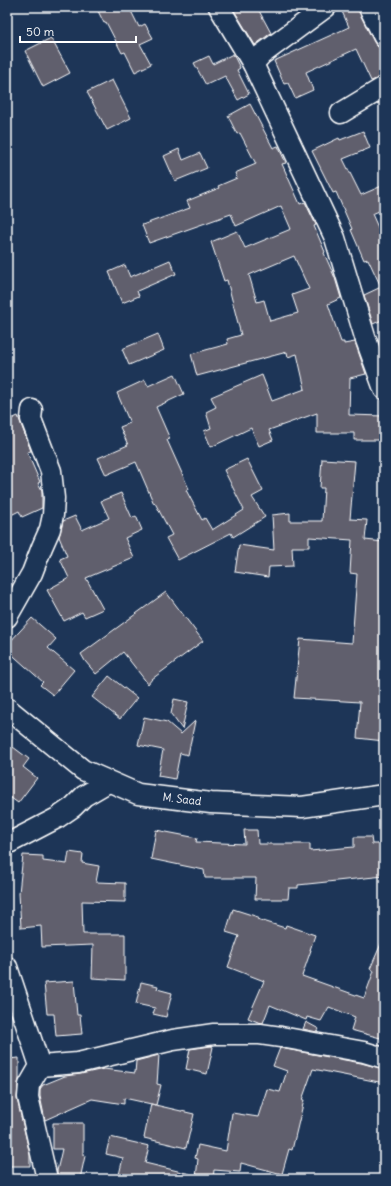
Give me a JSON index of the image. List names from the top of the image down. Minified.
{"streets":{"street":["M. Saad"]},"scale_bar":"50 m"}
